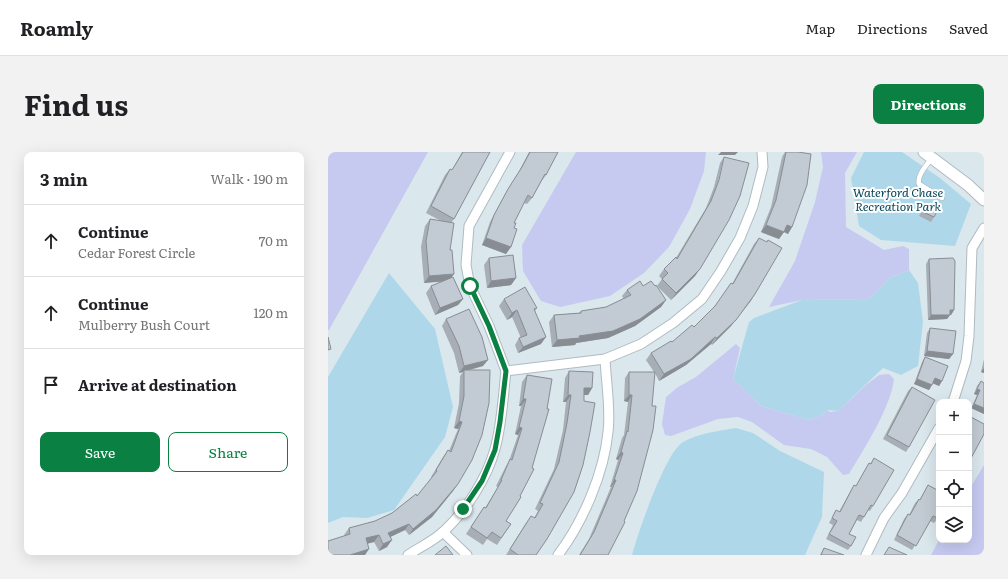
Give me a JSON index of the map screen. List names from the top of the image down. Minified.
{"parks":["Waterford Chase Recreation Park"],"page":{"header":"Roamly","nav":["Map","Directions","Saved"],"title":"Find us","buttons":["Directions",["Save","Share"]],"heading":["3 min","Walk · 190 m"],"list":[["Continue","Cedar Forest Circle","70 m"],["Continue","Mulberry Bush Court","120 m"],"Arrive at destination"],"map_buttons":["+","−"]}}
